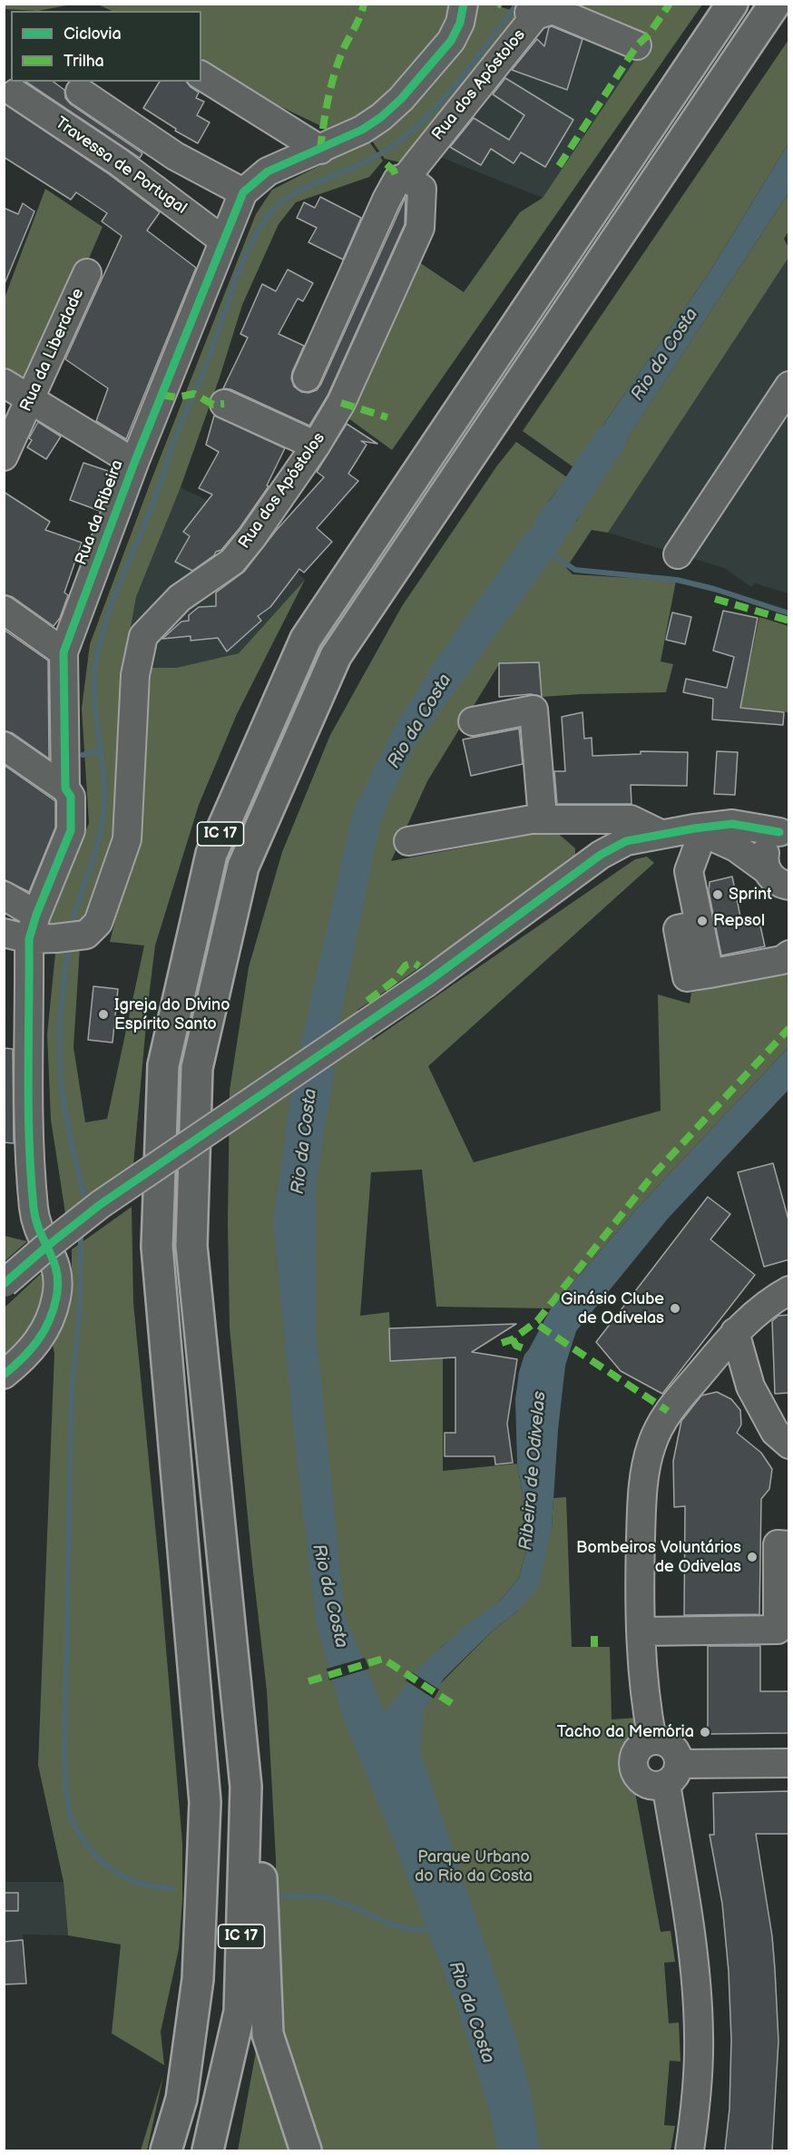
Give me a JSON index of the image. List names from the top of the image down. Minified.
{"streets":{"highway":["IC 17"],"street":["Rua dos Apóstolos","Travessa de Portugal","Rua da Liberdade","Rua da Ribeira"]},"crossings":[["Rua dos Apóstolos","Rua da Ribeira"],["Travessa de Portugal","Rua da Ribeira"]],"water":["Rio da Costa","Ribeira de Odivelas"],"parks":["Parque Urbano do Rio da Costa"],"places":["Sprint","Repsol","Igreja do Divino Espírito Santo","Ginásio Clube de Odivelas","Bombeiros Voluntários de Odivelas","Tacho da Memória"],"legend":["Ciclovia","Trilha"]}
